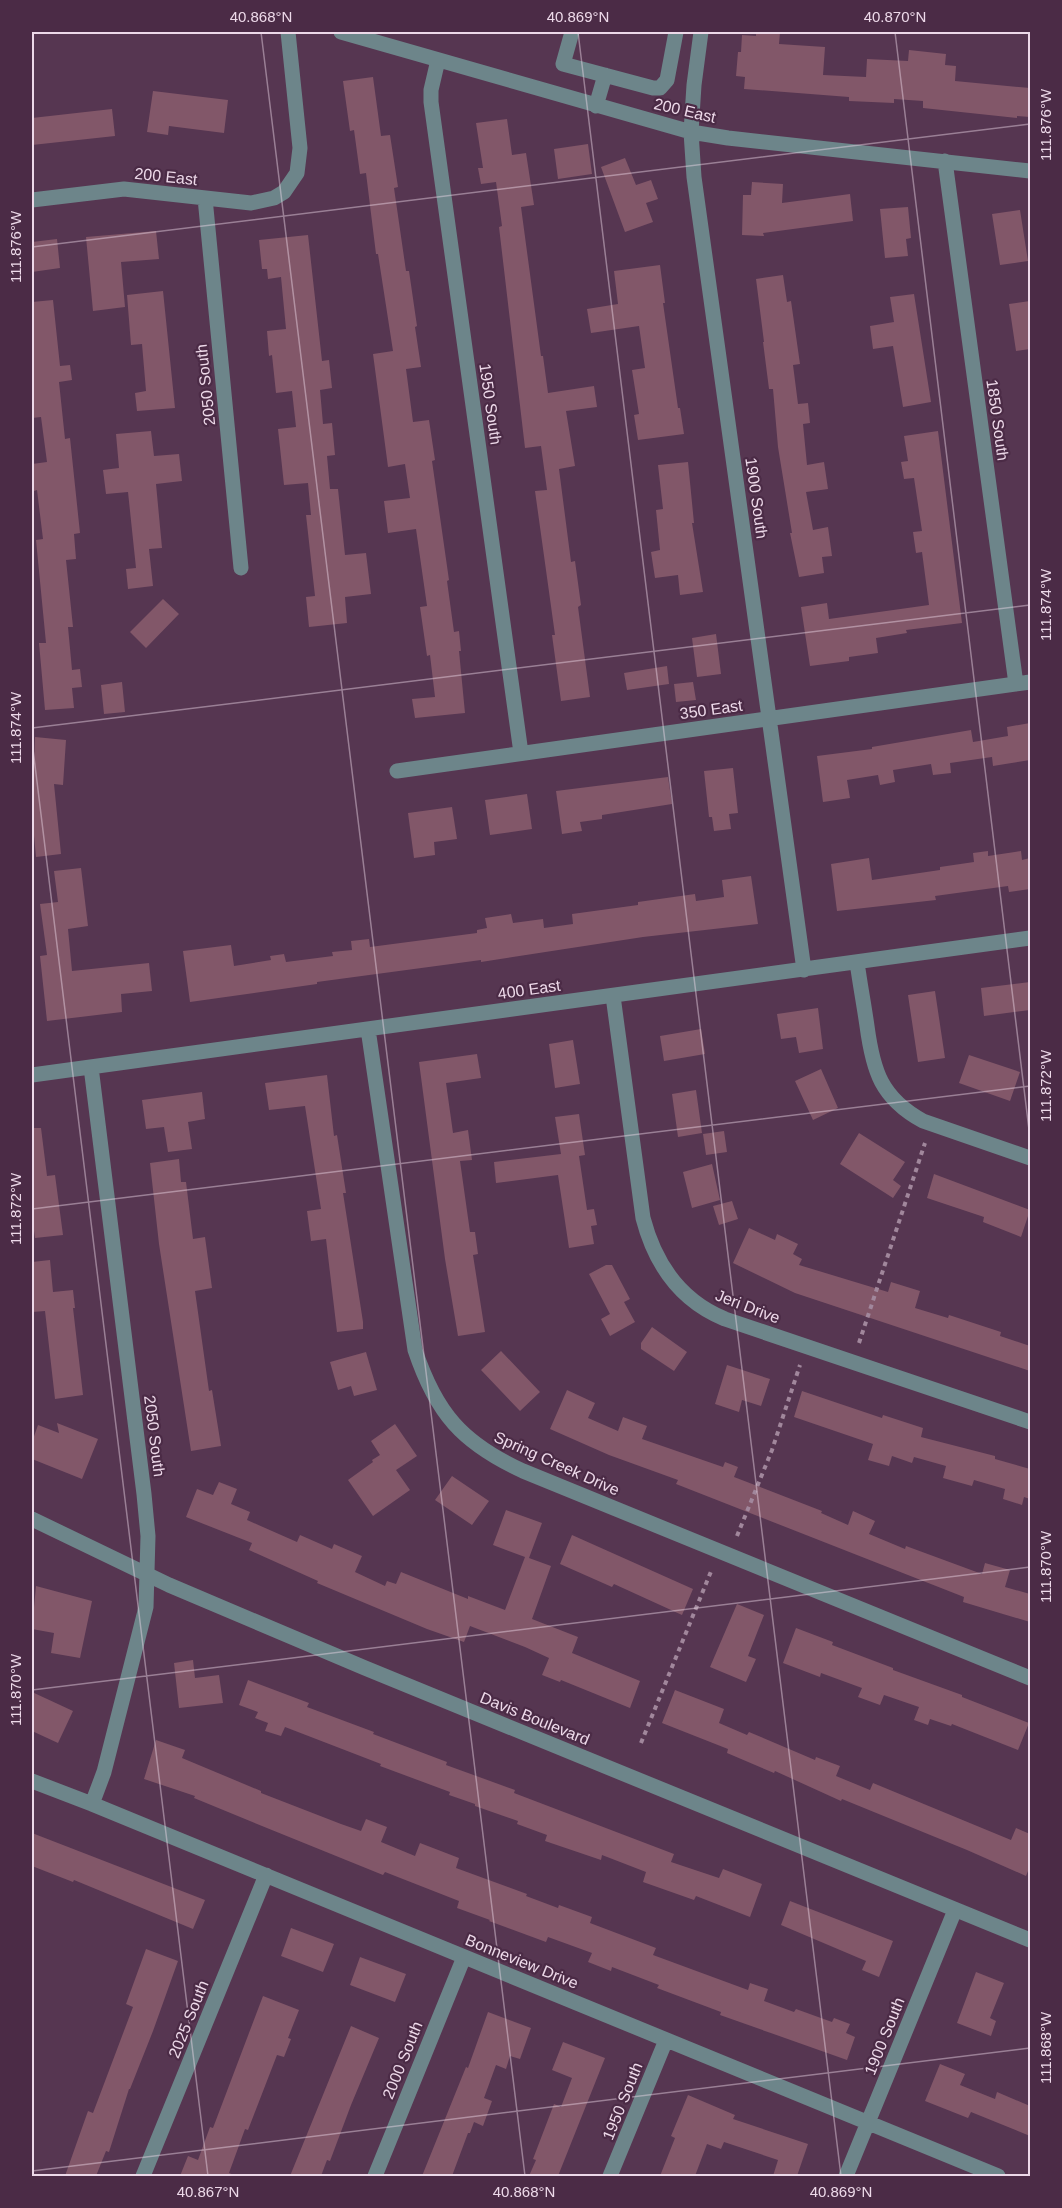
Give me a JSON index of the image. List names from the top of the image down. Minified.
{"streets":{"street":["200 East","2050 South","1950 South","1850 South","1900 South","350 East","400 East","Jeri Drive","Spring Creek Drive","Davis Boulevard","Bonneview Drive","2025 South","2000 South"]},"crossings":[["200 East","2050 South"],["200 East","1950 South"],["200 East","1850 South"],["200 East","1900 South"],["2050 South","400 East"],["2050 South","Davis Boulevard"],["2050 South","Bonneview Drive"],["1950 South","350 East"],["1950 South","Bonneview Drive"],["1850 South","350 East"],["1900 South","350 East"],["1900 South","400 East"],["1900 South","Davis Boulevard"],["1900 South","Bonneview Drive"],["400 East","Jeri Drive"],["400 East","Spring Creek Drive"],["Bonneview Drive","2025 South"],["Bonneview Drive","2000 South"]],"coordinates":["40.868°N","40.869°N","40.870°N","111.876°W","111.874°W","111.872°W","111.870°W","111.868°W","40.867°N"]}
